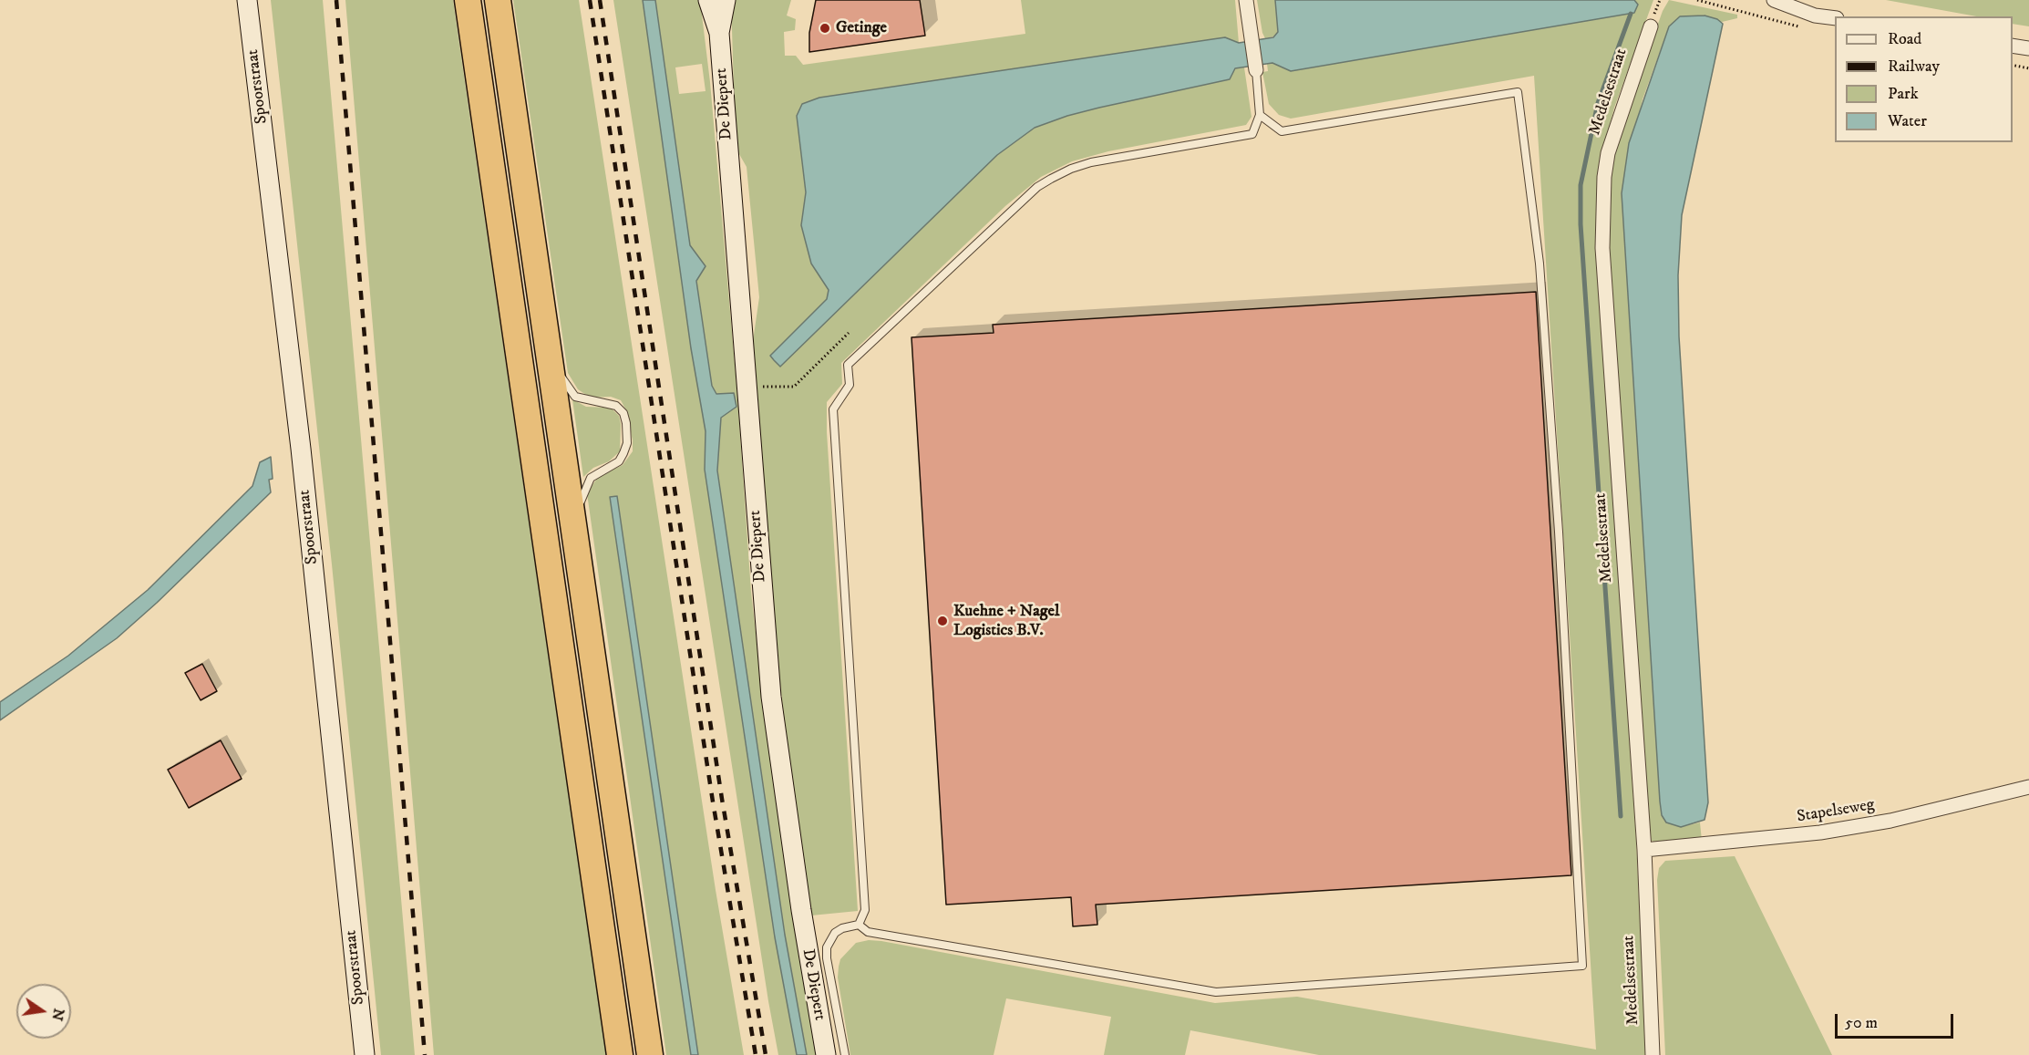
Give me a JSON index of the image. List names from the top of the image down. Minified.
{"streets":{"main road":["Spoorstraat","De Diepert"],"street":["Medelsestraat","Stapelseweg"]},"crossings":[["Medelsestraat","Stapelseweg"]],"places":["Getinge","Kuehne + Nagel Logistics B.V."],"legend":["Road","Railway","Park","Water"],"scale_bar":"50 m","north":"right"}
